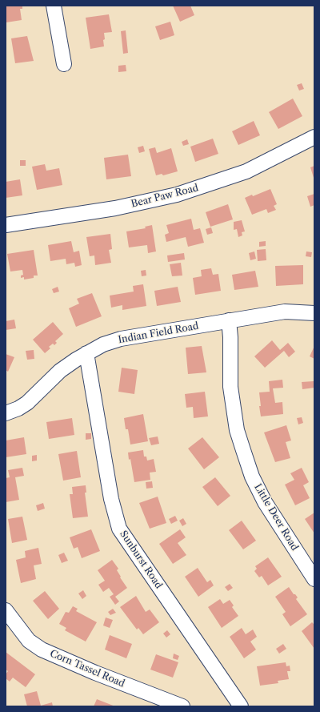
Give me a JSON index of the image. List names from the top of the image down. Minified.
{"streets":{"street":["Bear Paw Road","Indian Field Road","Little Deer Road","Sunburst Road","Corn Tassel Road"]},"crossings":[["Indian Field Road","Little Deer Road"],["Indian Field Road","Sunburst Road"]]}
